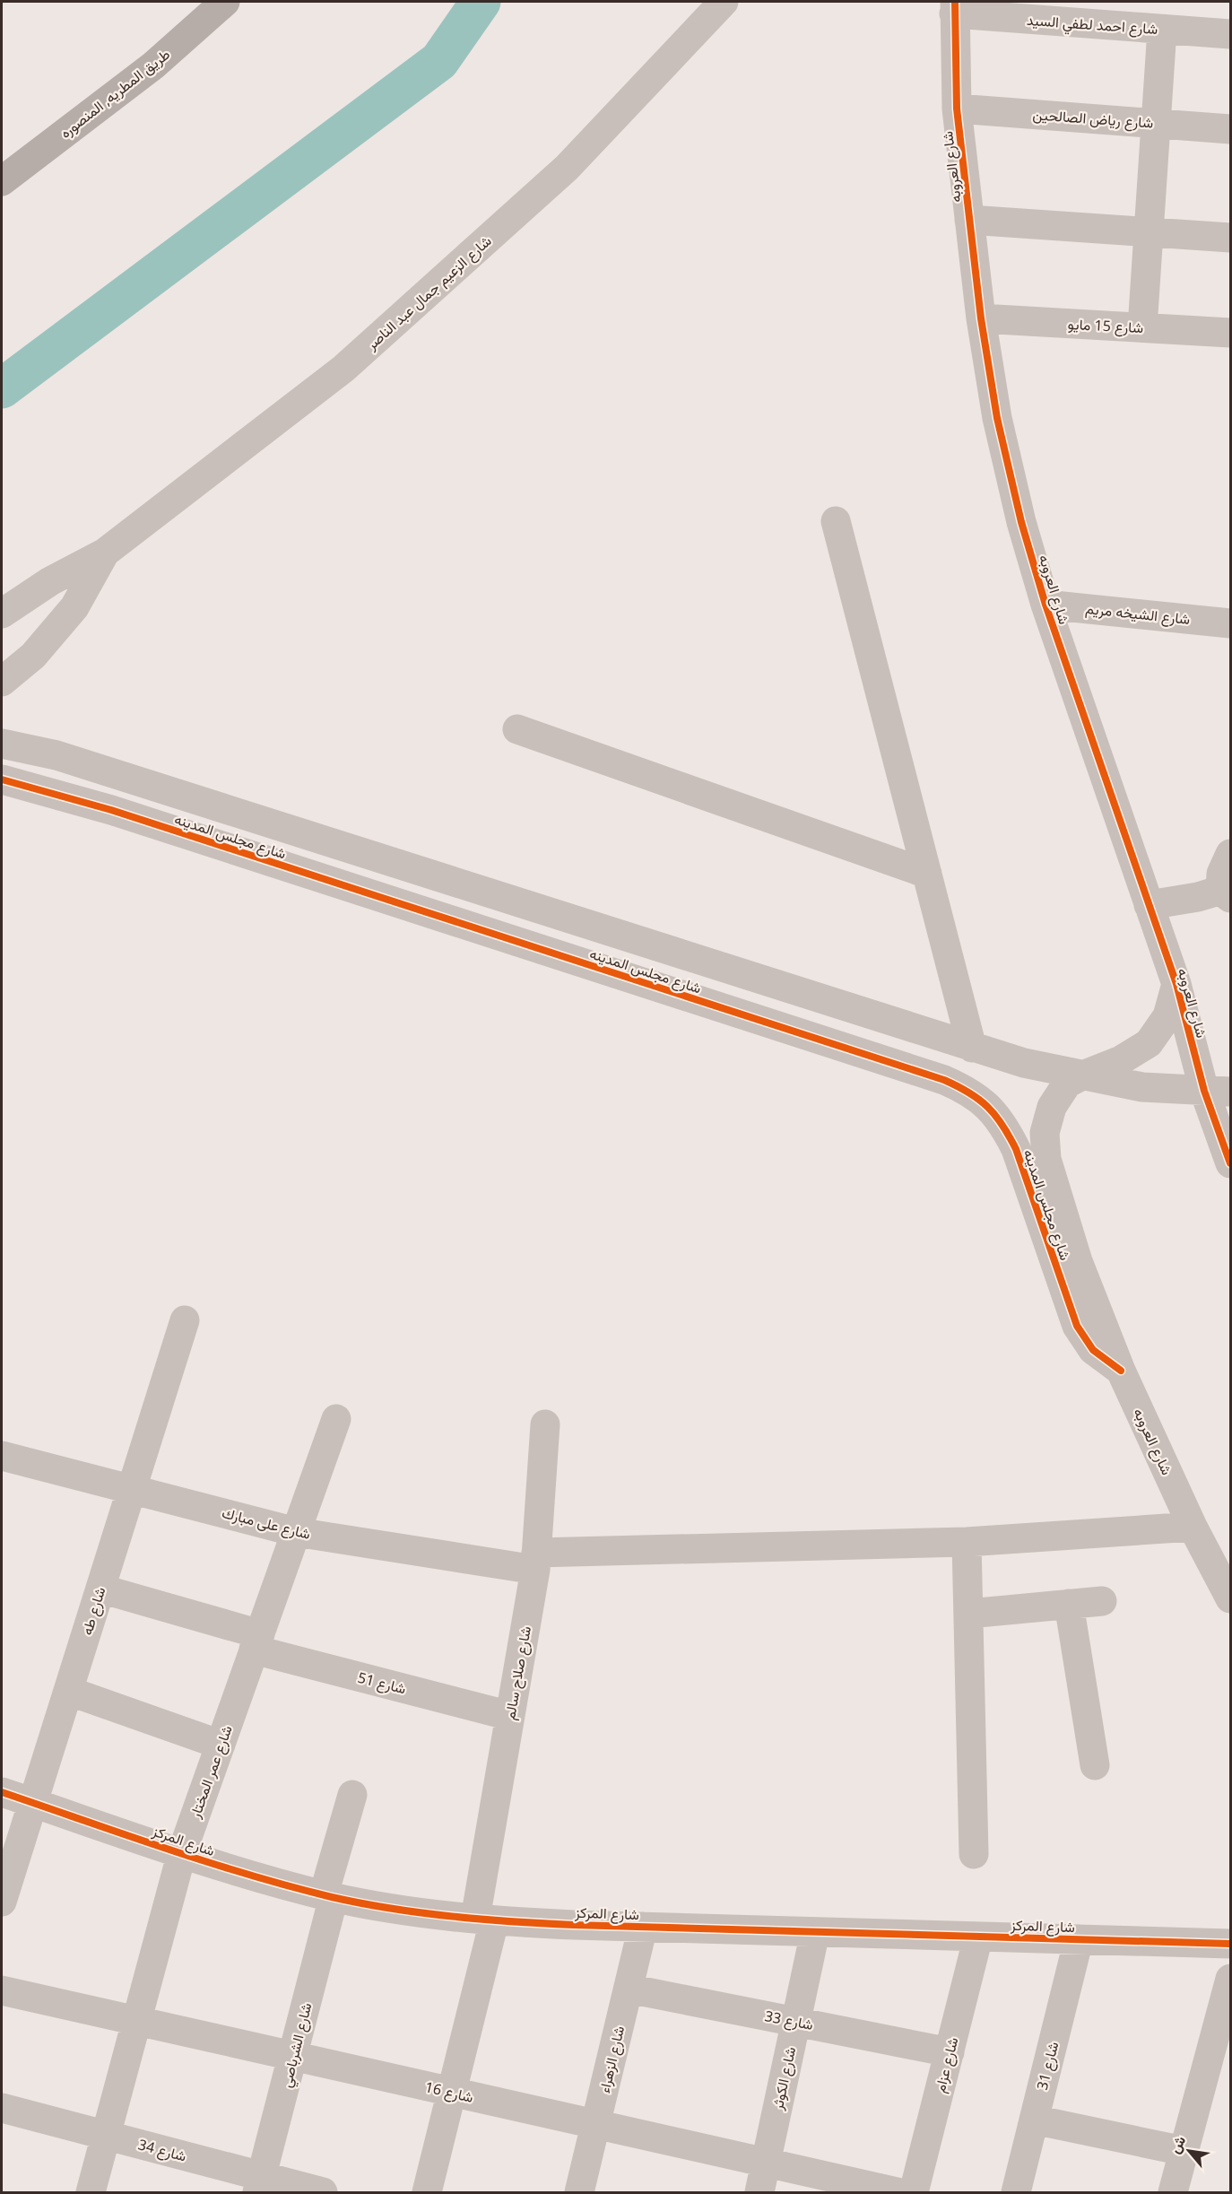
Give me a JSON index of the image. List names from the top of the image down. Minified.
{"streets":{"main road":["طريق المطريه, المنصوره"],"street":["شارع احمد لطفي السيد","شارع رياض الصالحين","شارع العروبه","شارع الزعيم جمال عبد الناصر","شارع 15 مايو","شارع الشيخه مريم","شارع مجلس المدينه","شارع على مبارك","شارع طه","شارع صلاح سالم","شارع 51","شارع عمر المختار","شارع المركز","شارع 33","شارع الشرباصي","شارع الزهراء","شارع عزام","شارع 31","شارع الكوثر","شارع 16","شارع 34"]},"crossings":[["شارع احمد لطفي السيد","شارع العروبه"],["شارع رياض الصالحين","شارع العروبه"],["شارع العروبه","شارع 15 مايو"],["شارع العروبه","شارع الشيخه مريم"],["شارع العروبه","شارع مجلس المدينه"],["شارع العروبه","شارع على مبارك"],["شارع على مبارك","شارع طه"],["شارع على مبارك","شارع صلاح سالم"],["شارع على مبارك","شارع عمر المختار"],["شارع طه","شارع 51"],["شارع طه","شارع المركز"],["شارع صلاح سالم","شارع 51"],["شارع صلاح سالم","شارع المركز"],["شارع صلاح سالم","شارع 16"],["شارع 51","شارع عمر المختار"],["شارع عمر المختار","شارع المركز"],["شارع عمر المختار","شارع 16"],["شارع عمر المختار","شارع 34"],["شارع المركز","شارع الشرباصي"],["شارع المركز","شارع الزهراء"],["شارع المركز","شارع عزام"],["شارع المركز","شارع 31"],["شارع المركز","شارع الكوثر"],["شارع 33","شارع الزهراء"],["شارع 33","شارع عزام"],["شارع 33","شارع الكوثر"],["شارع الشرباصي","شارع 16"],["شارع الشرباصي","شارع 34"],["شارع الزهراء","شارع 16"],["شارع الكوثر","شارع 16"]],"north":"top left"}
